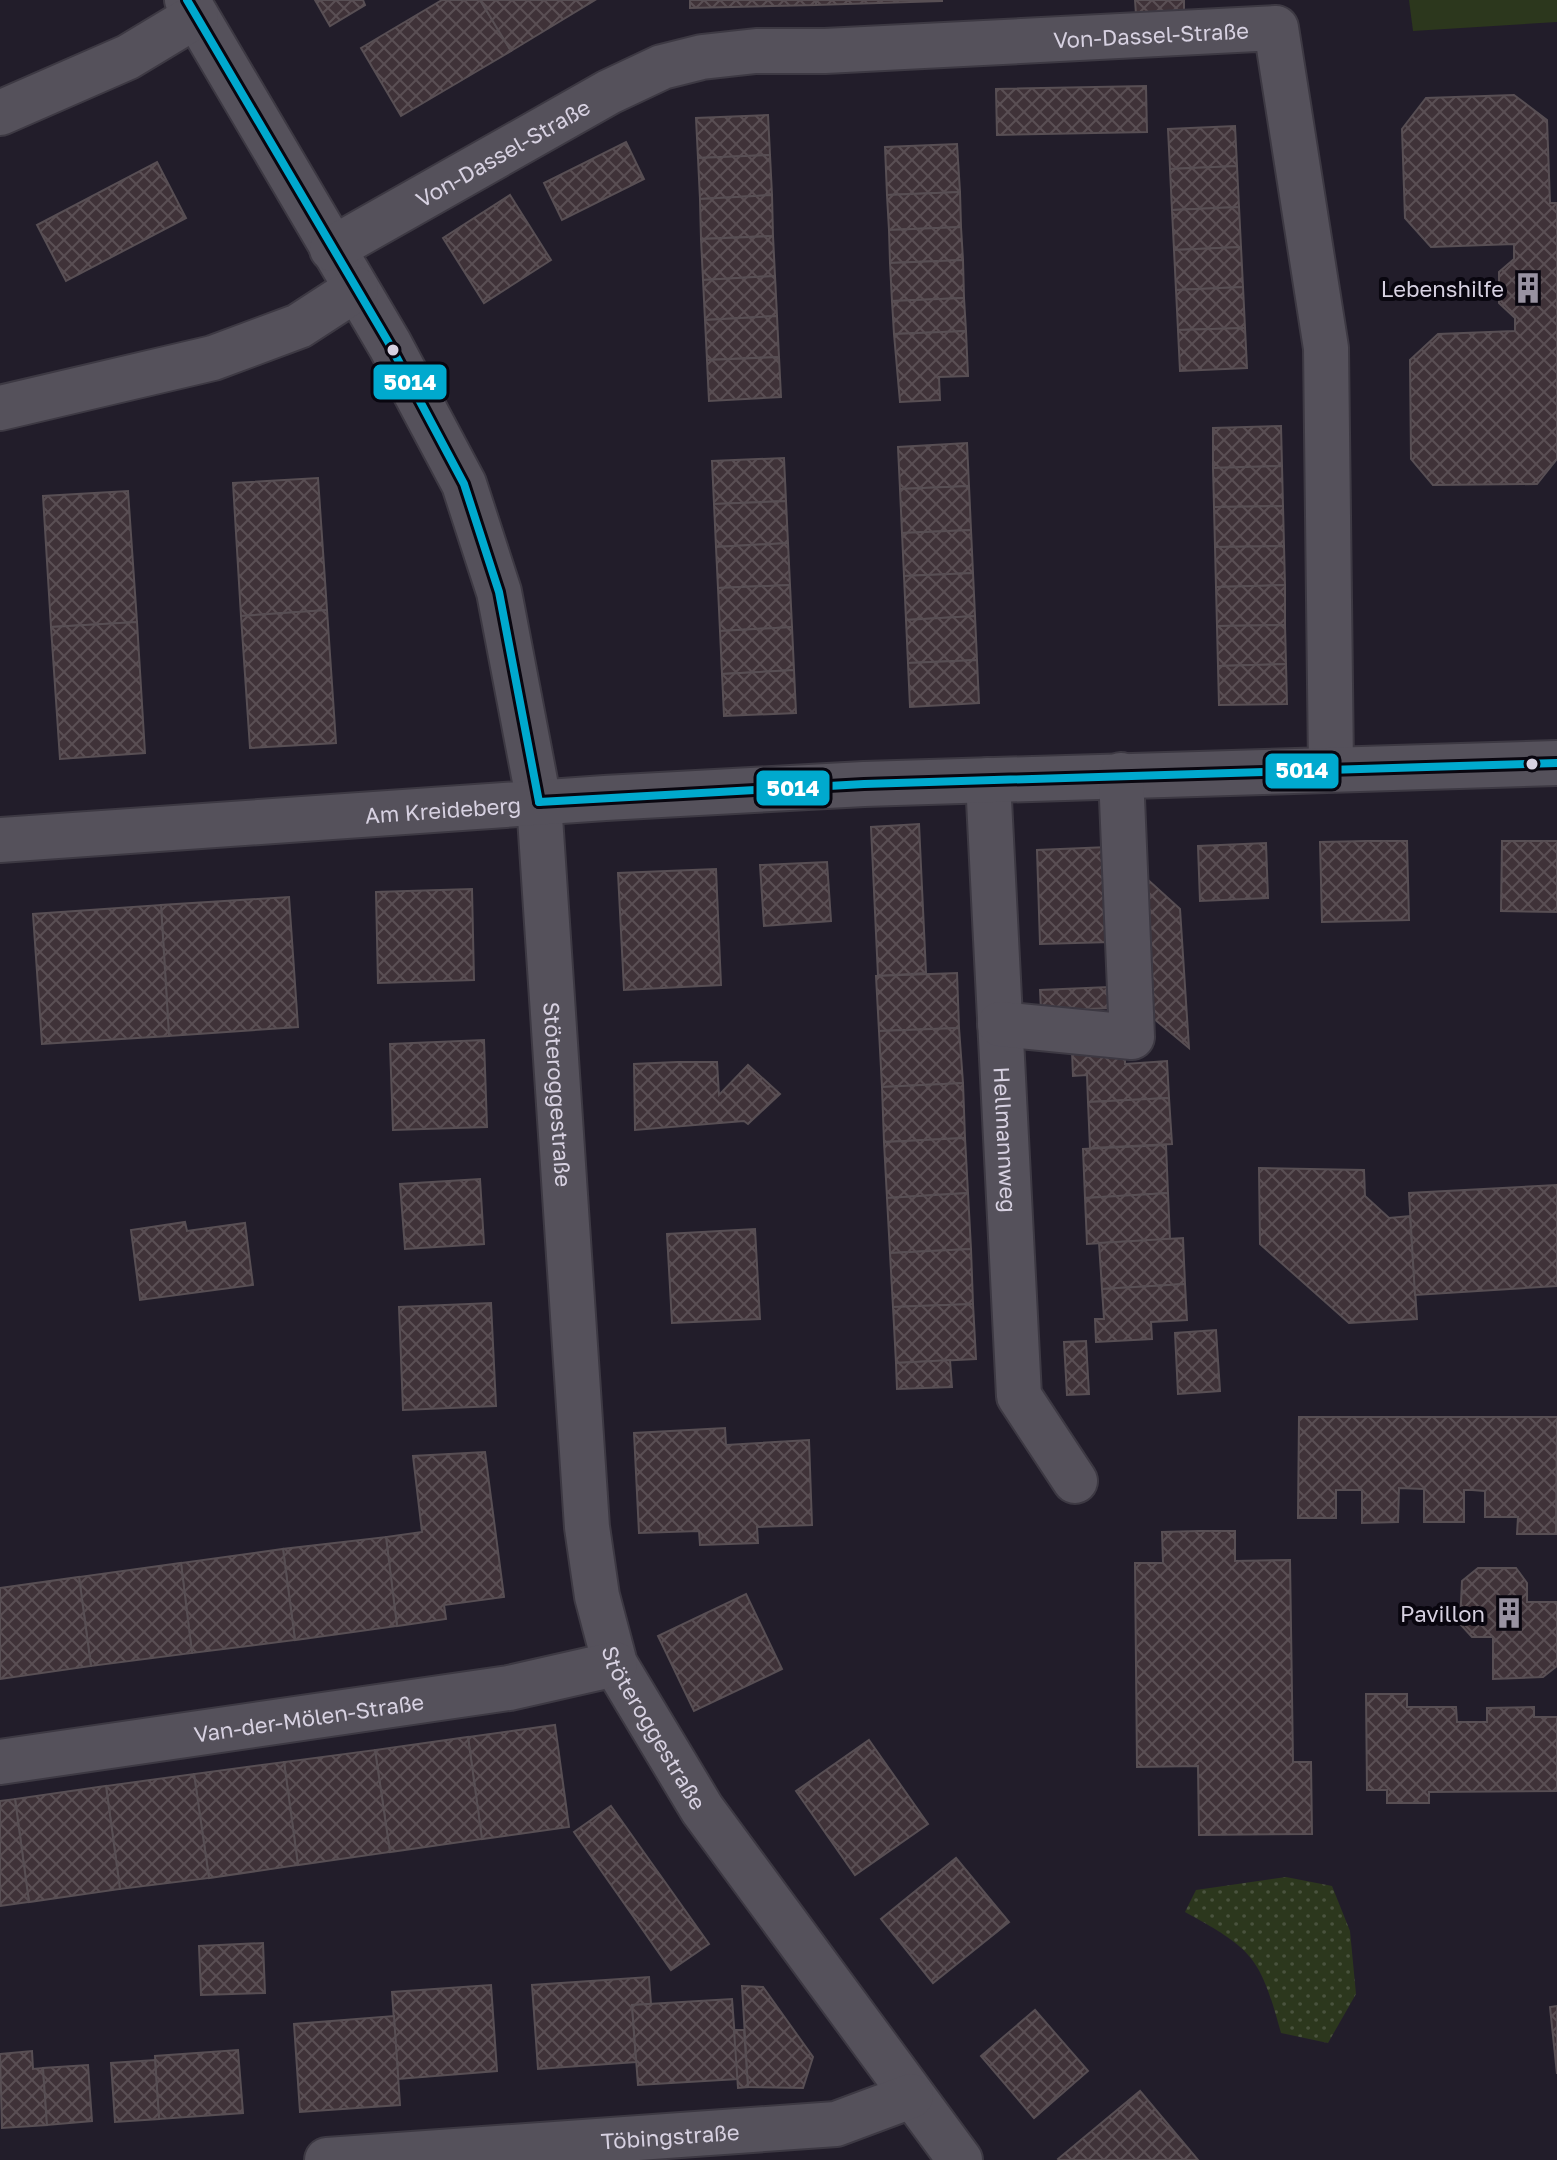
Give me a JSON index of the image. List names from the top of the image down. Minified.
{"streets":{"street":["Von-Dassel-Straße","Am Kreideberg","Stöteroggestraße","Hellmannweg","Van-der-Mölen-Straße","Töbingstraße"]},"crossings":[["Von-Dassel-Straße","Am Kreideberg"],["Von-Dassel-Straße","Stöteroggestraße"],["Am Kreideberg","Stöteroggestraße"],["Am Kreideberg","Hellmannweg"],["Stöteroggestraße","Van-der-Mölen-Straße"],["Stöteroggestraße","Töbingstraße"]],"places":{"building":["Lebenshilfe","Pavillon"]},"lines":["transit line 5014"]}
